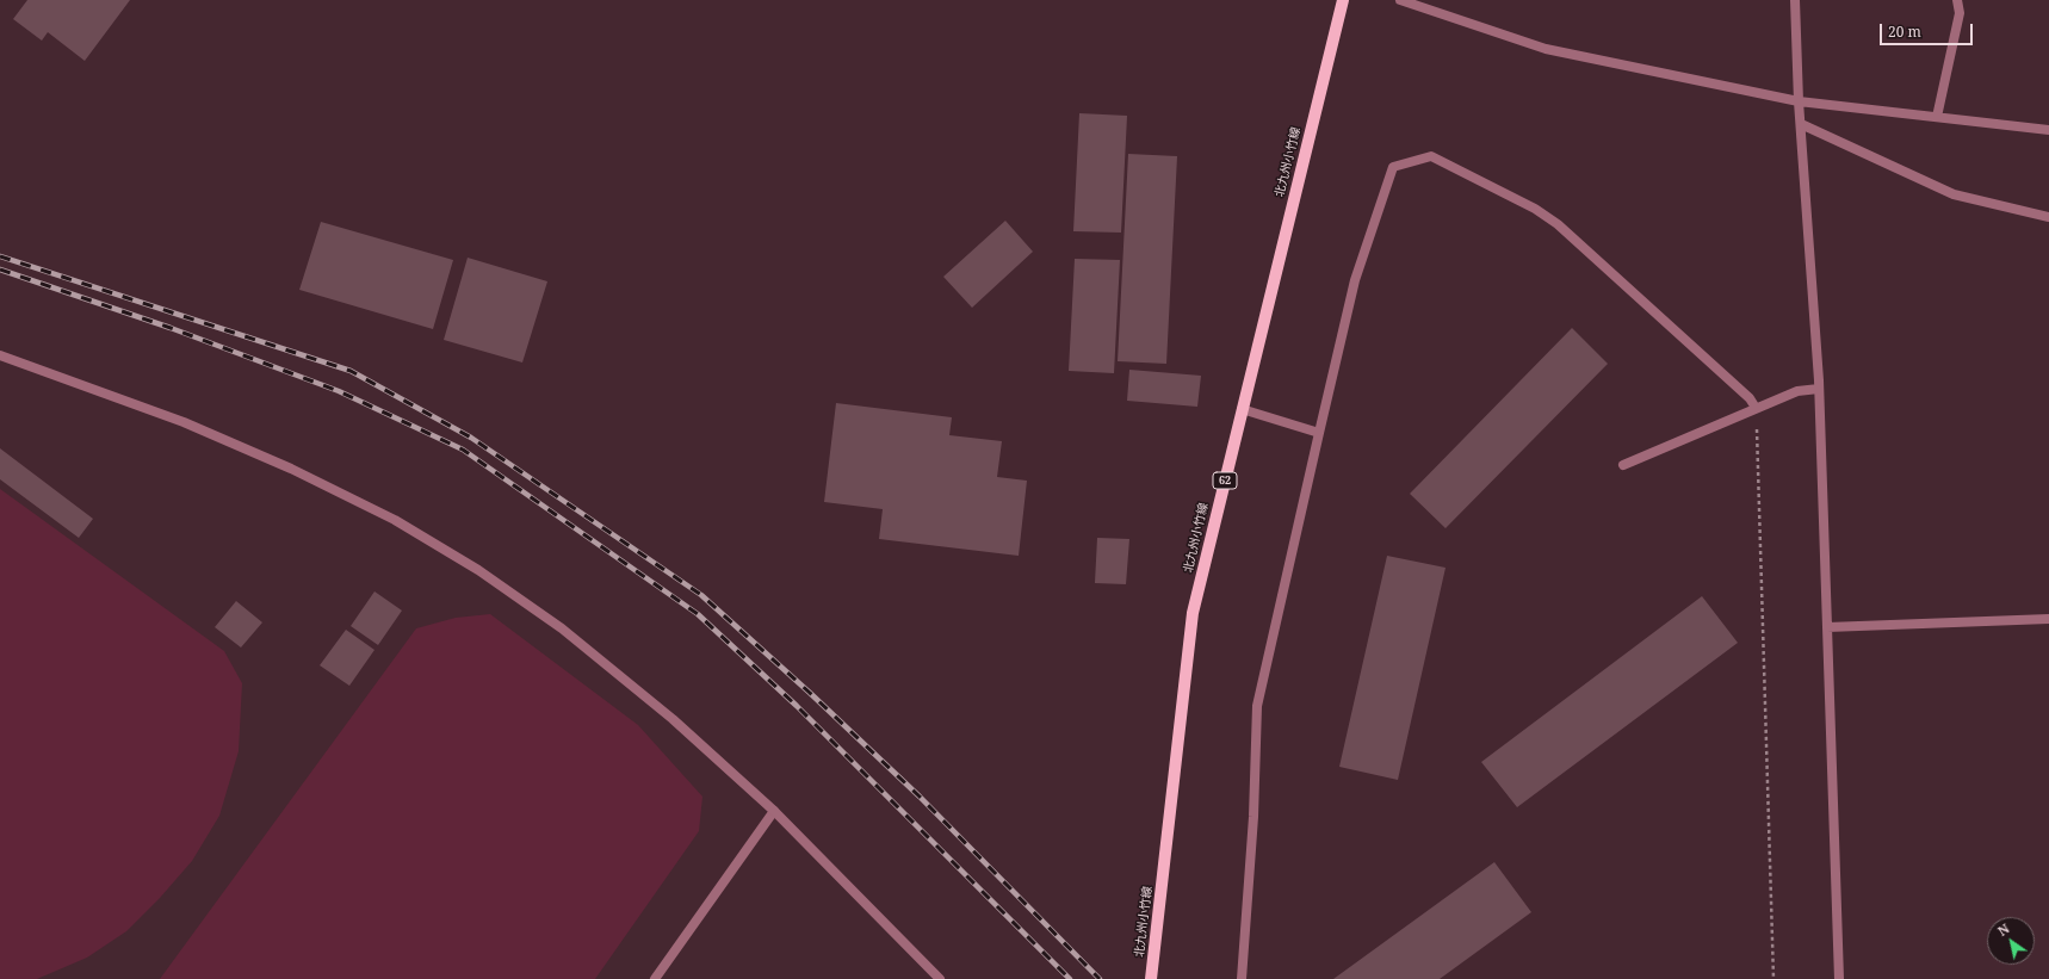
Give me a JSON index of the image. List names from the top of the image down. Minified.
{"streets":{"main road":["北九州小竹線","62"]},"scale_bar":"20 m","north":"top left"}
